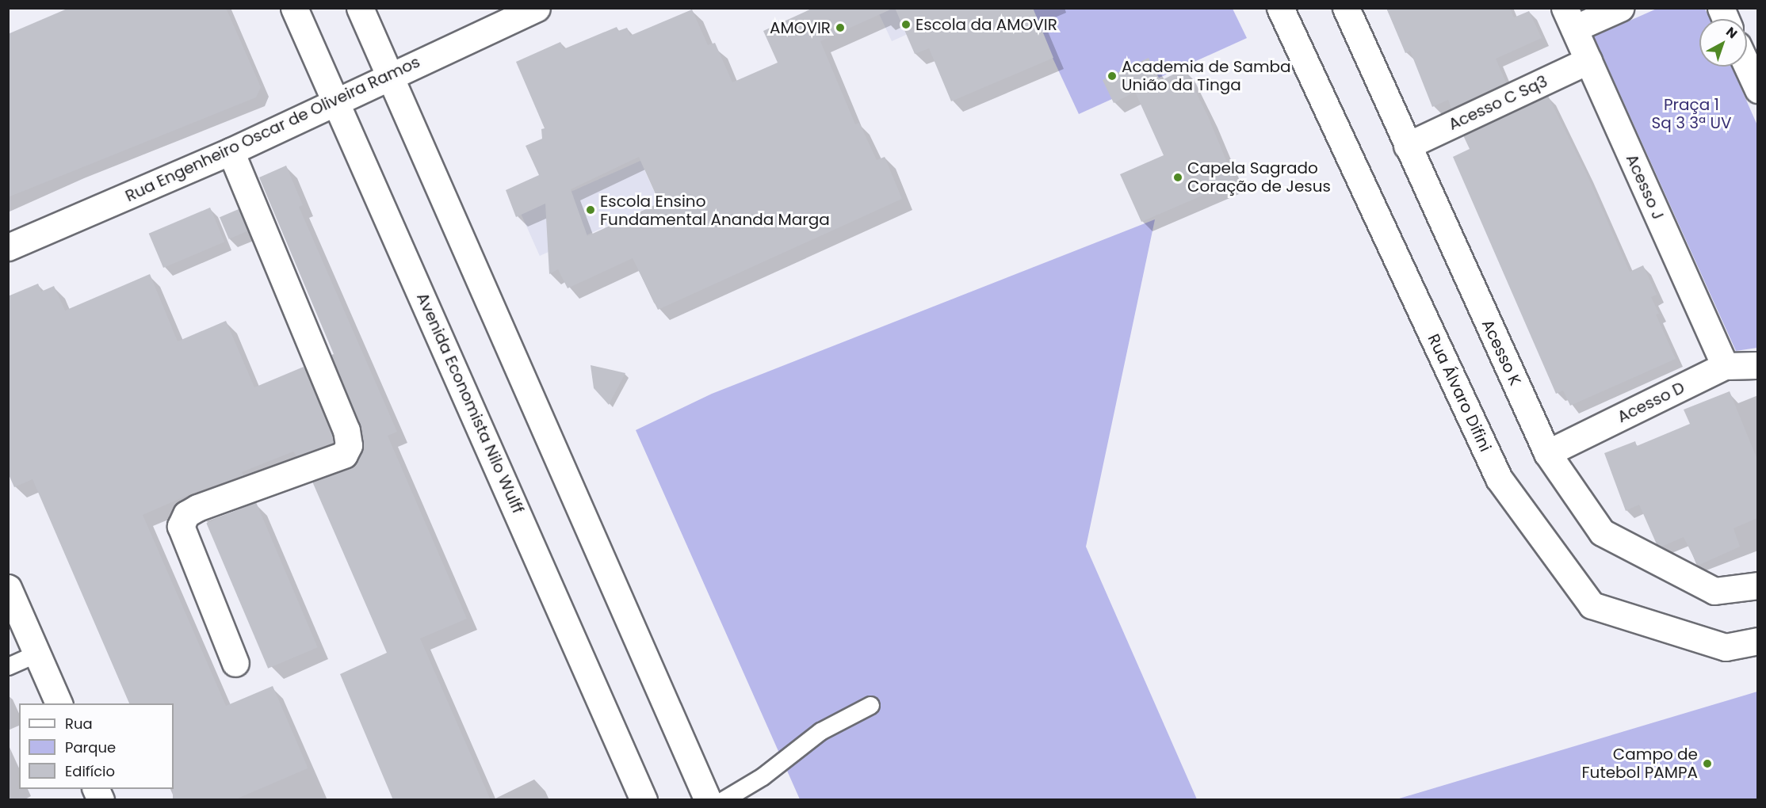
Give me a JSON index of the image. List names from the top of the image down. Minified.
{"streets":{"street":["Acesso C Sq3","Rua Engenheiro Oscar de Oliveira Ramos","Acesso J","Acesso K","Rua Álvaro Difini","Acesso D","Avenida Economista Nilo Wulff"]},"crossings":[["Acesso C Sq3","Acesso J"],["Acesso C Sq3","Acesso K"],["Rua Engenheiro Oscar de Oliveira Ramos","Avenida Economista Nilo Wulff"],["Acesso J","Acesso D"],["Acesso K","Acesso D"]],"parks":["Praça 1 Sq 3 3ª UV"],"places":["Escola da AMOVIR","AMOVIR","Academia de Samba União da Tinga","Capela Sagrado Coração de Jesus","Escola Ensino Fundamental Ananda Marga","Campo de Futebol PAMPA"],"legend":["Rua","Parque","Edifício"],"north":"top right"}
